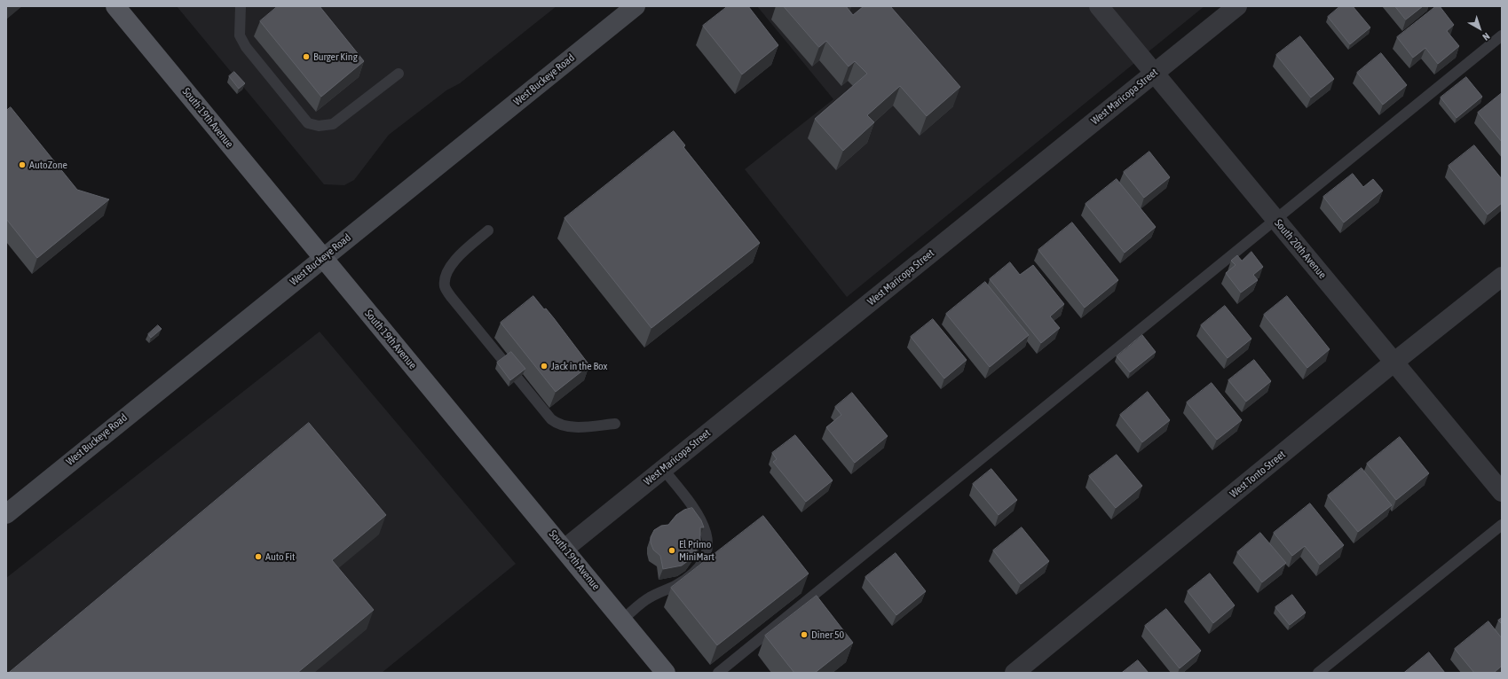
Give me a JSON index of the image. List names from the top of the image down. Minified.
{"streets":{"main road":["West Buckeye Road","South 19th Avenue"],"street":["West Maricopa Street","South 20th Avenue","West Tonto Street"]},"crossings":[["West Buckeye Road","South 19th Avenue"],["West Maricopa Street","South 19th Avenue"],["West Maricopa Street","South 20th Avenue"],["South 20th Avenue","West Tonto Street"]],"places":["Burger King","AutoZone","Jack in the Box","El Primo MiniMart","Auto Fit","Diner 50"],"north":"bottom right"}
